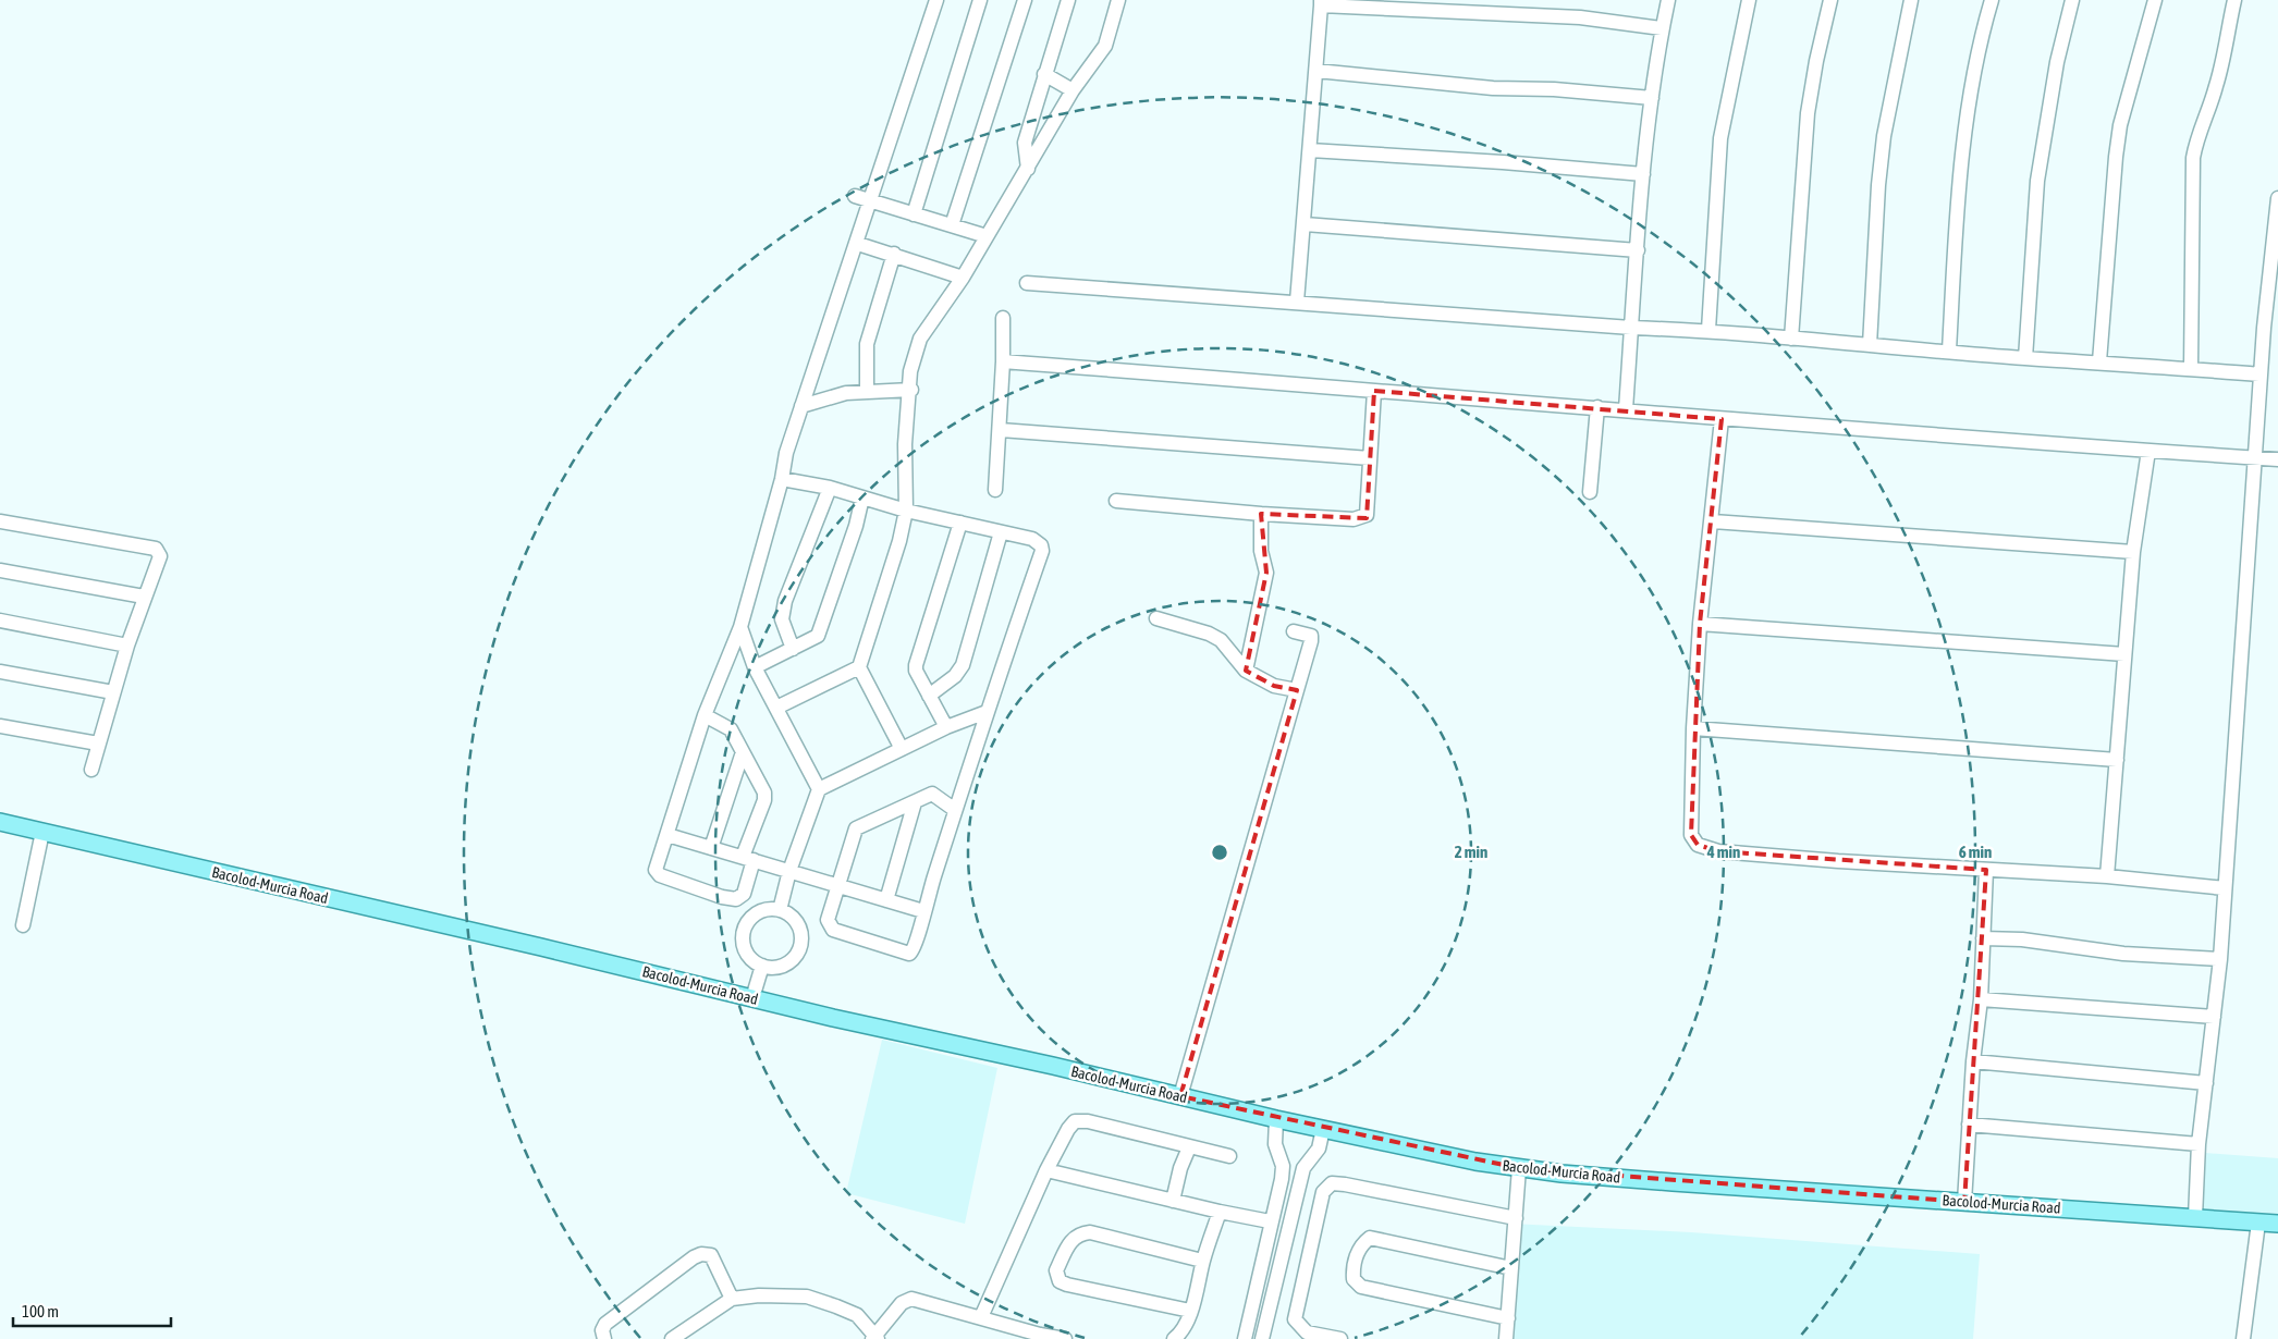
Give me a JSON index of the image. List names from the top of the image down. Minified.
{"streets":{"main road":["Bacolod-Murcia Road"]},"scale_bar":"100 m","rings":["2 min","4 min","6 min"]}
